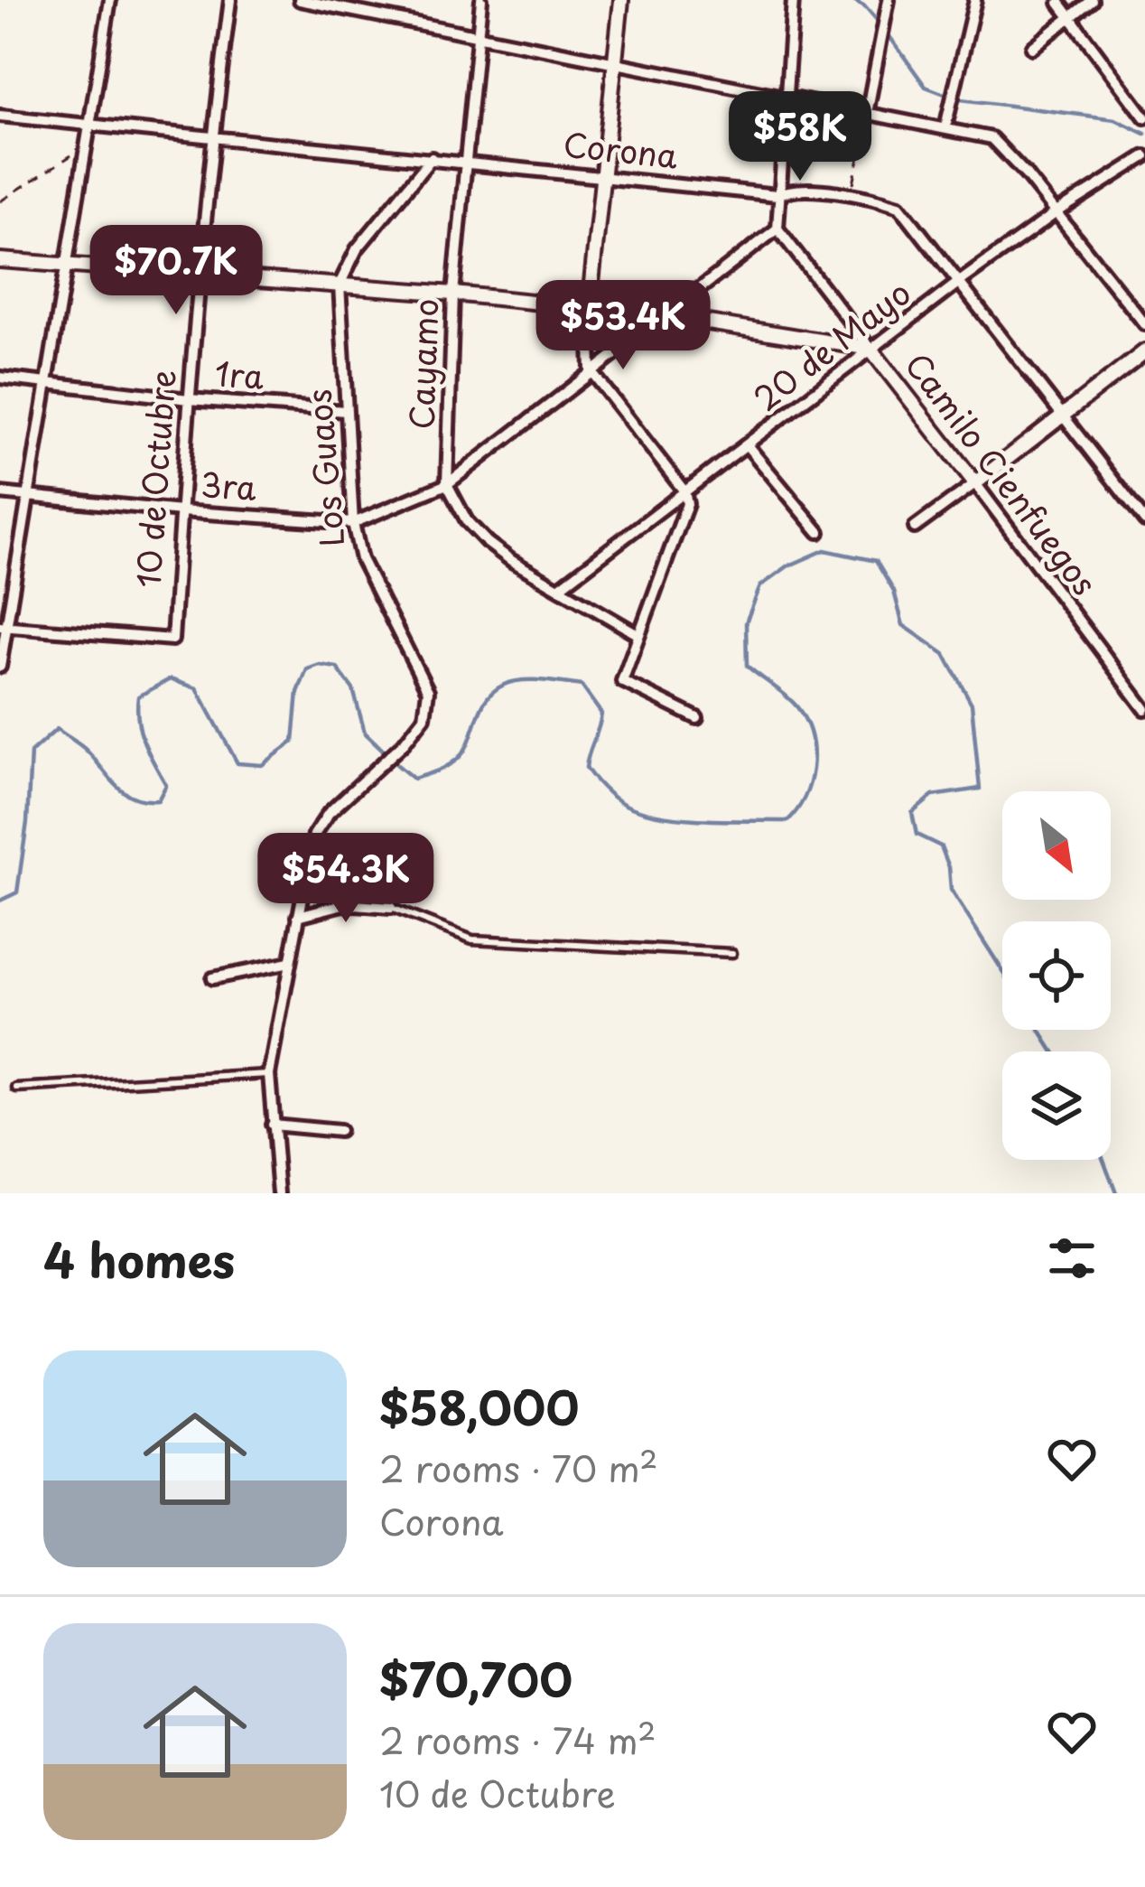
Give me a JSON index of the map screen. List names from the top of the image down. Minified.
{"streets":{"street":["Corona","20 de Mayo","Cayamo","1ra","Los Guaos","Camilo Cienfuegos","10 de Octubre","3ra"]},"crossings":[["Corona","20 de Mayo"],["Corona","Cayamo"],["Corona","10 de Octubre"],["20 de Mayo","Camilo Cienfuegos"],["Cayamo","Camilo Cienfuegos"],["Cayamo","3ra"],["1ra","Los Guaos"],["1ra","10 de Octubre"],["Los Guaos","Camilo Cienfuegos"],["Los Guaos","3ra"],["Camilo Cienfuegos","10 de Octubre"],["Camilo Cienfuegos","3ra"],["10 de Octubre","3ra"]],"north":"bottom right","page":{"price":["$58K","$70.7K","$53.4K","$54.3K"],"heading":"4 homes","list":[{"name":"$58,000","note":"2 rooms · 70 m² · Corona"},{"name":"$70,700","note":"2 rooms · 74 m² · 10 de Octubre"}]}}
